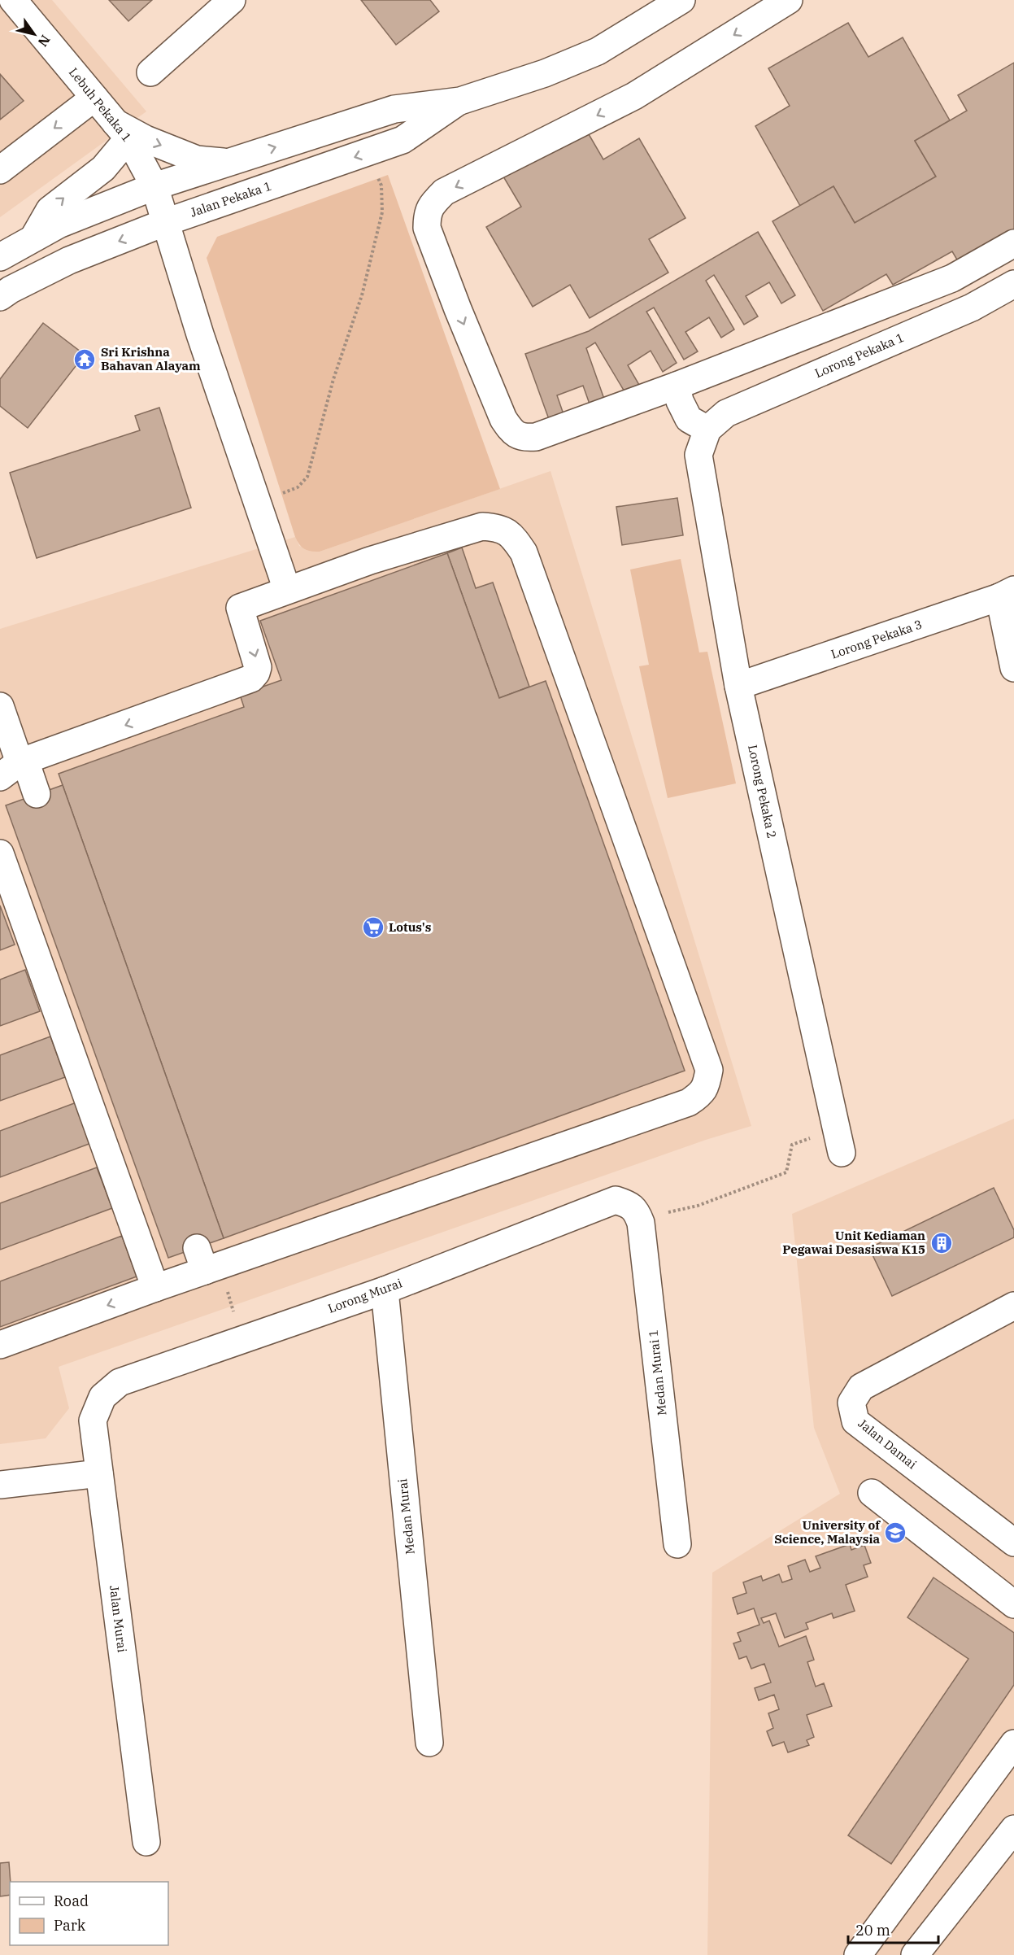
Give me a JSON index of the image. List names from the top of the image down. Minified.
{"streets":{"street":["Lebuh Pekaka 1","Jalan Pekaka 1","Lorong Pekaka 1","Lorong Pekaka 3","Lorong Pekaka 2","Lorong Murai","Medan Murai 1","Jalan Damai","Medan Murai","Jalan Murai"]},"crossings":[["Lebuh Pekaka 1","Jalan Pekaka 1"],["Lorong Pekaka 1","Lorong Pekaka 2"],["Lorong Pekaka 3","Lorong Pekaka 2"],["Lorong Murai","Medan Murai 1"],["Lorong Murai","Medan Murai"],["Lorong Murai","Jalan Murai"]],"places":{"temple":["Sri Krishna Bahavan Alayam"],"supermarket":["Lotus's"],"building":["Unit Kediaman Pegawai Desasiswa K15"],"school or university":["University of Science, Malaysia"]},"legend":["Road","Park"],"scale_bar":"20 m","north":"bottom right"}
